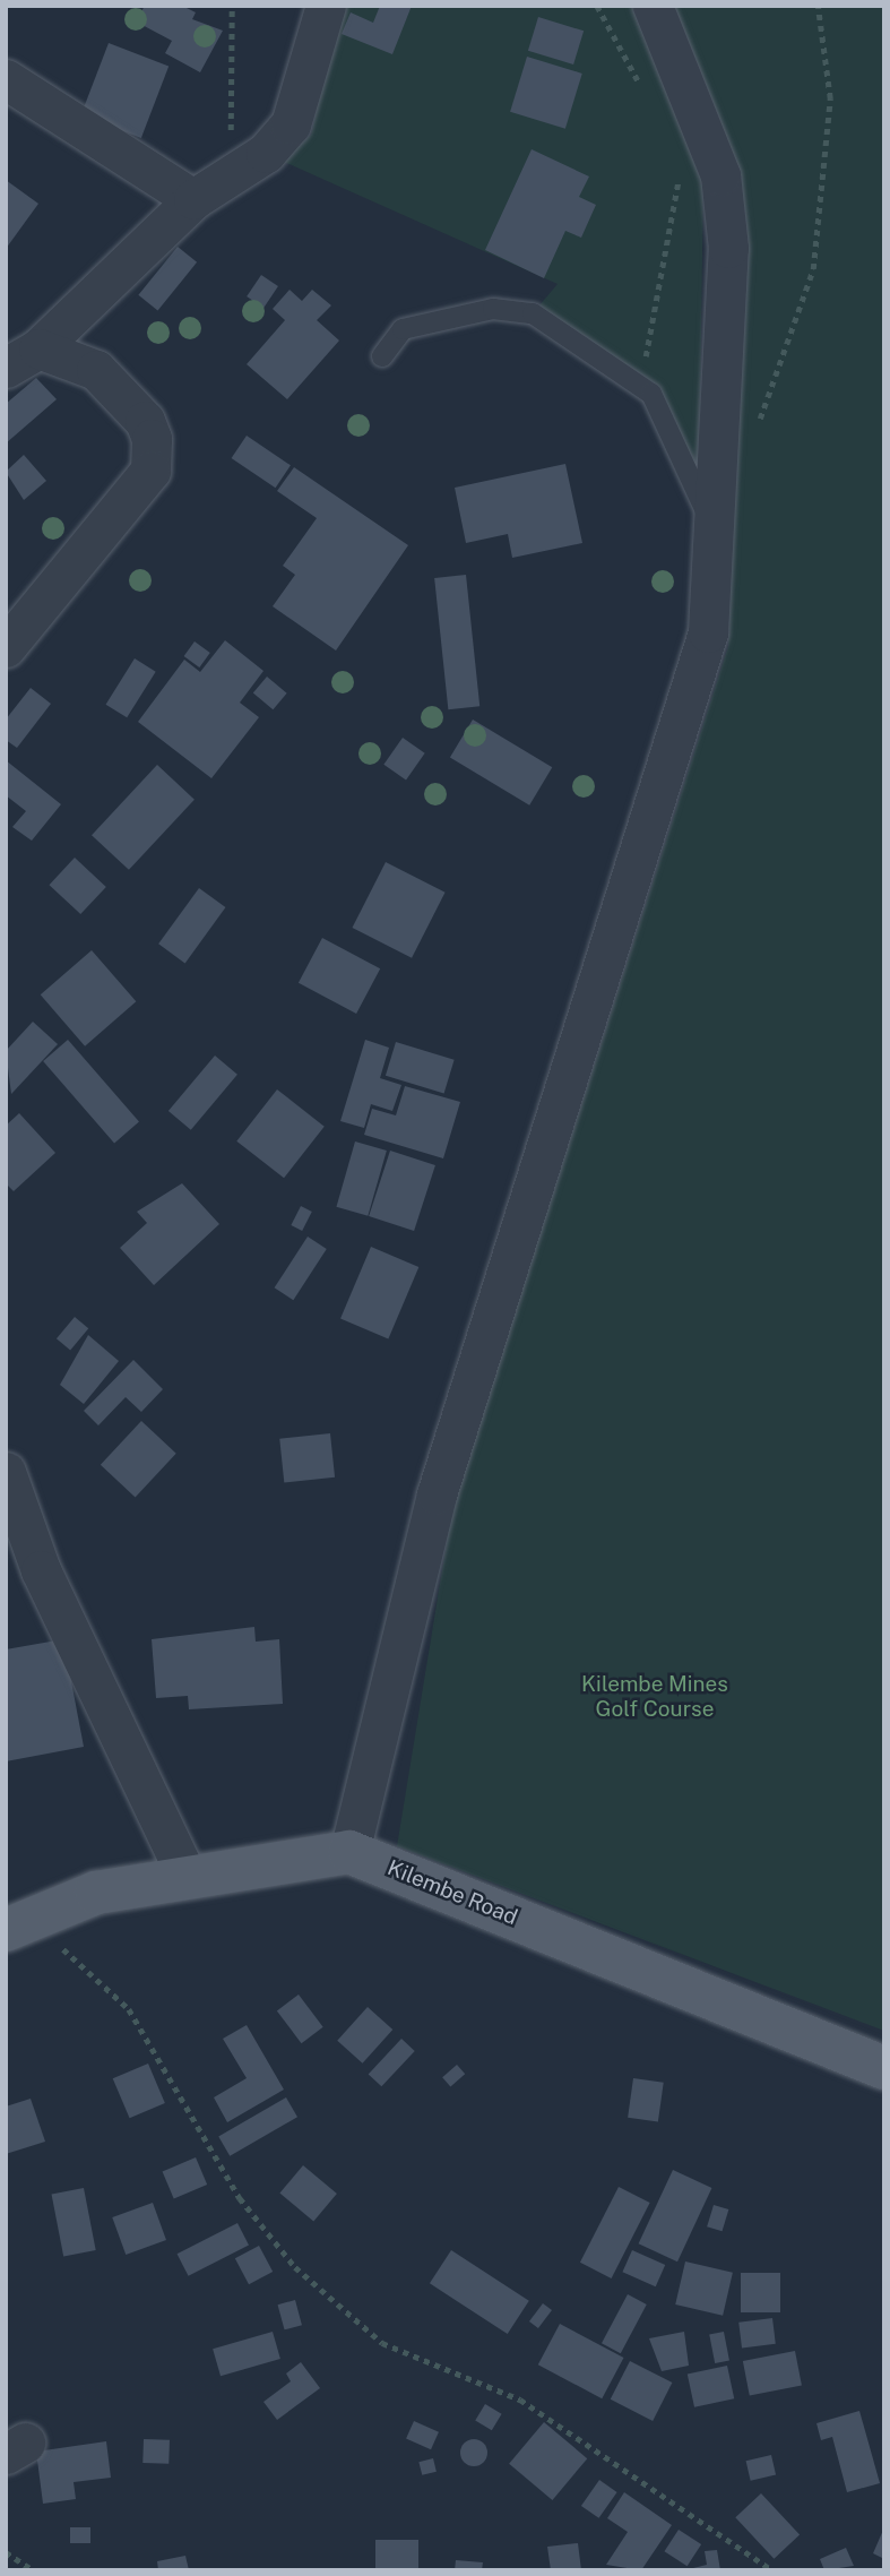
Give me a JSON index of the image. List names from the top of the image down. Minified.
{"streets":{"main road":["Kilembe Road"]},"parks":["Kilembe Mines Golf Course"]}
